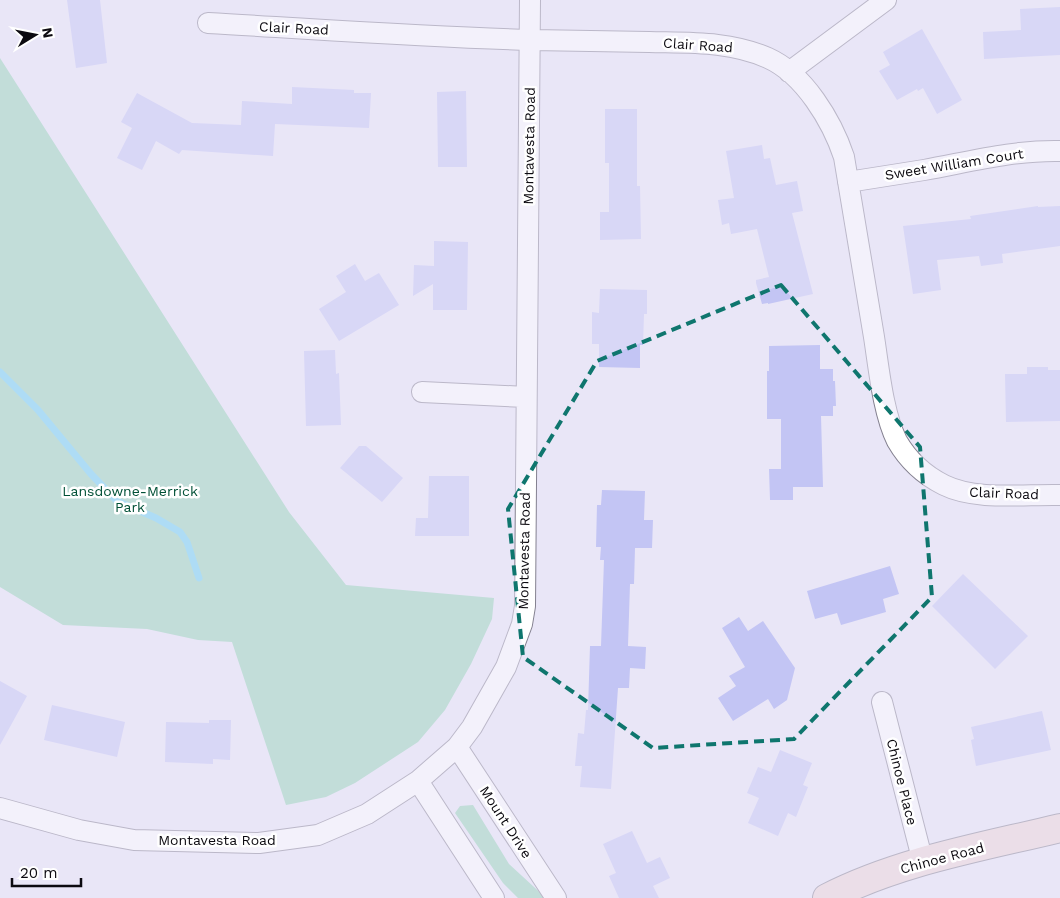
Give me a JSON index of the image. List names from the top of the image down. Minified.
{"streets":{"street":["Clair Road","Montavesta Road","Sweet William Court","Chinoe Place","Mount Drive","Chinoe Road"]},"crossings":[["Clair Road","Montavesta Road"],["Clair Road","Sweet William Court"],["Montavesta Road","Mount Drive"],["Chinoe Place","Chinoe Road"]],"parks":["Lansdowne-Merrick Park"],"scale_bar":"20 m","north":"right"}
